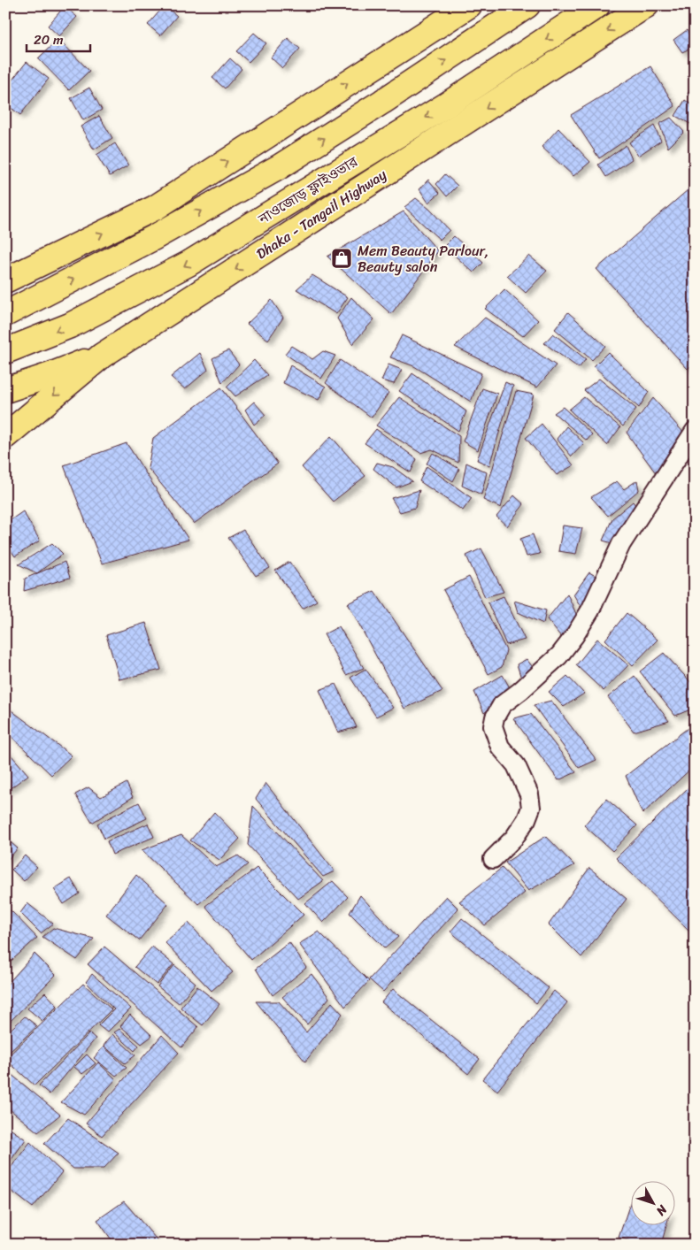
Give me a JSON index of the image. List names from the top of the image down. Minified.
{"streets":{"highway":["নাওজোড় ফ্লাইওভার","Dhaka - Tangail Highway"]},"places":{"shop":["Mem Beauty Parlour, Beauty salon"]},"scale_bar":"20 m","north":"bottom right"}
